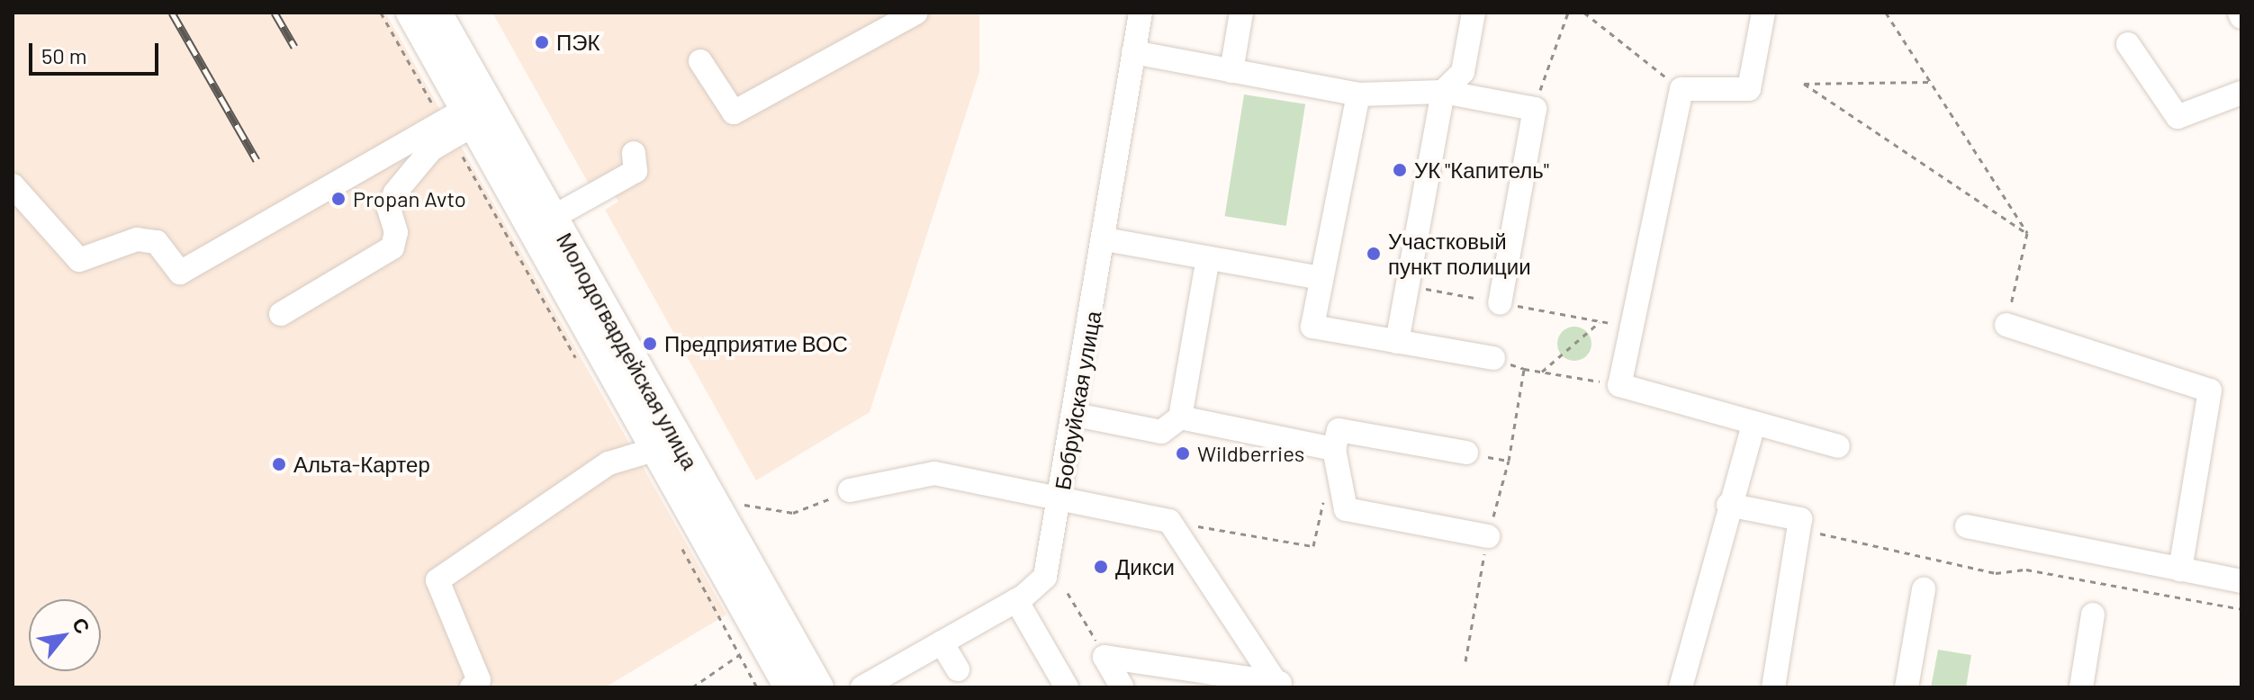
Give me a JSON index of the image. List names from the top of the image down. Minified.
{"streets":{"main road":["Молодогвардейская улица"],"street":["Бобруйская улица"]},"places":["ПЭК","УК \"Капитель\"","Propan Avto","Участковый пункт полиции","Предприятие ВОС","Wildberries","Альта-Картер","Дикси"],"scale_bar":"50 m","north":"top right"}
